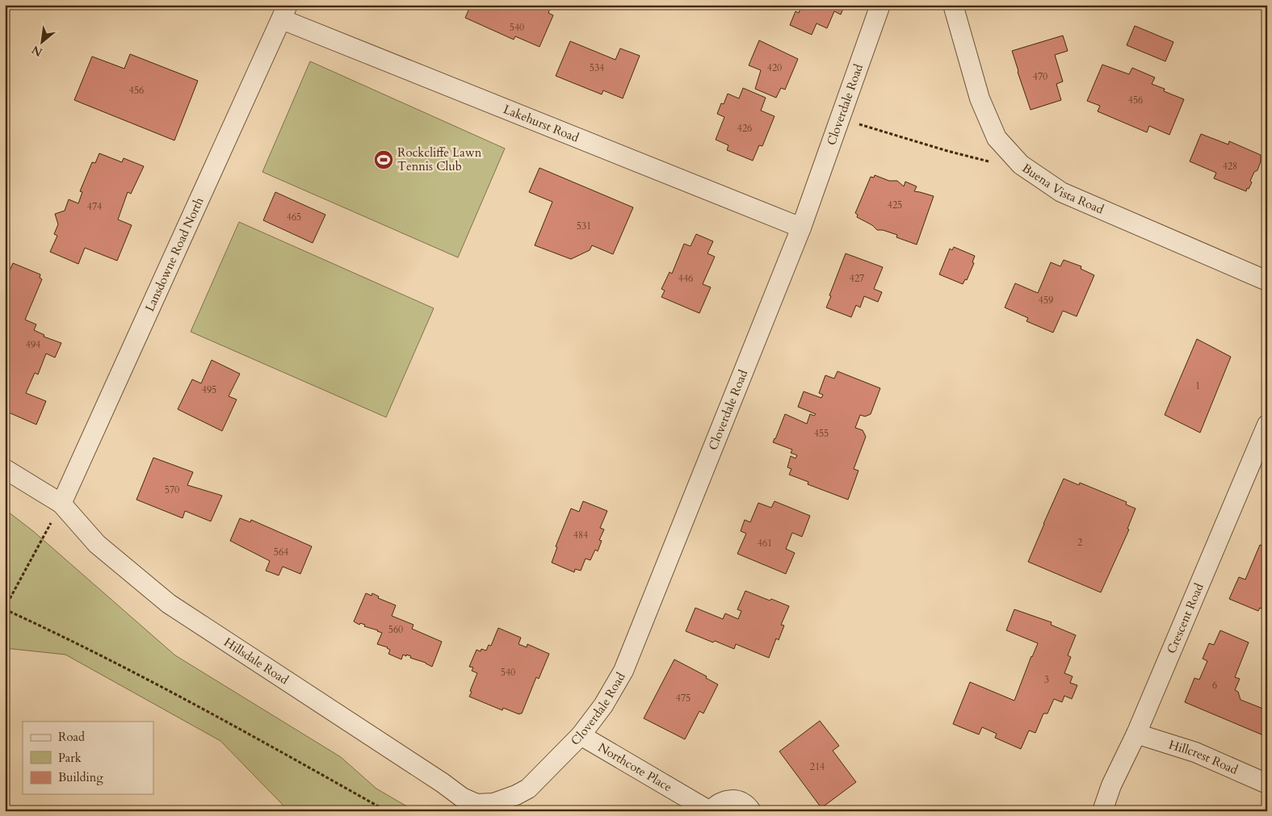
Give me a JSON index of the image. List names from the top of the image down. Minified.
{"streets":{"street":["Cloverdale Road","Lakehurst Road","Buena Vista Road","Lansdowne Road North","Crescent Road","Hillsdale Road","Hillcrest Road","Northcote Place"]},"crossings":[["Cloverdale Road","Lakehurst Road"],["Cloverdale Road","Hillsdale Road"],["Cloverdale Road","Northcote Place"],["Lakehurst Road","Lansdowne Road North"],["Lansdowne Road North","Hillsdale Road"],["Crescent Road","Hillcrest Road"]],"places":{"sports":["Rockcliffe Lawn Tennis Club"]},"house_numbers":["540","534","420","470","456","456","426","428","425","474","465","531","446","427","459","494","1","495","455","570","484","2","461","564","560","540","3","6","475","214"],"legend":["Road","Park","Building"],"north":"bottom left"}
